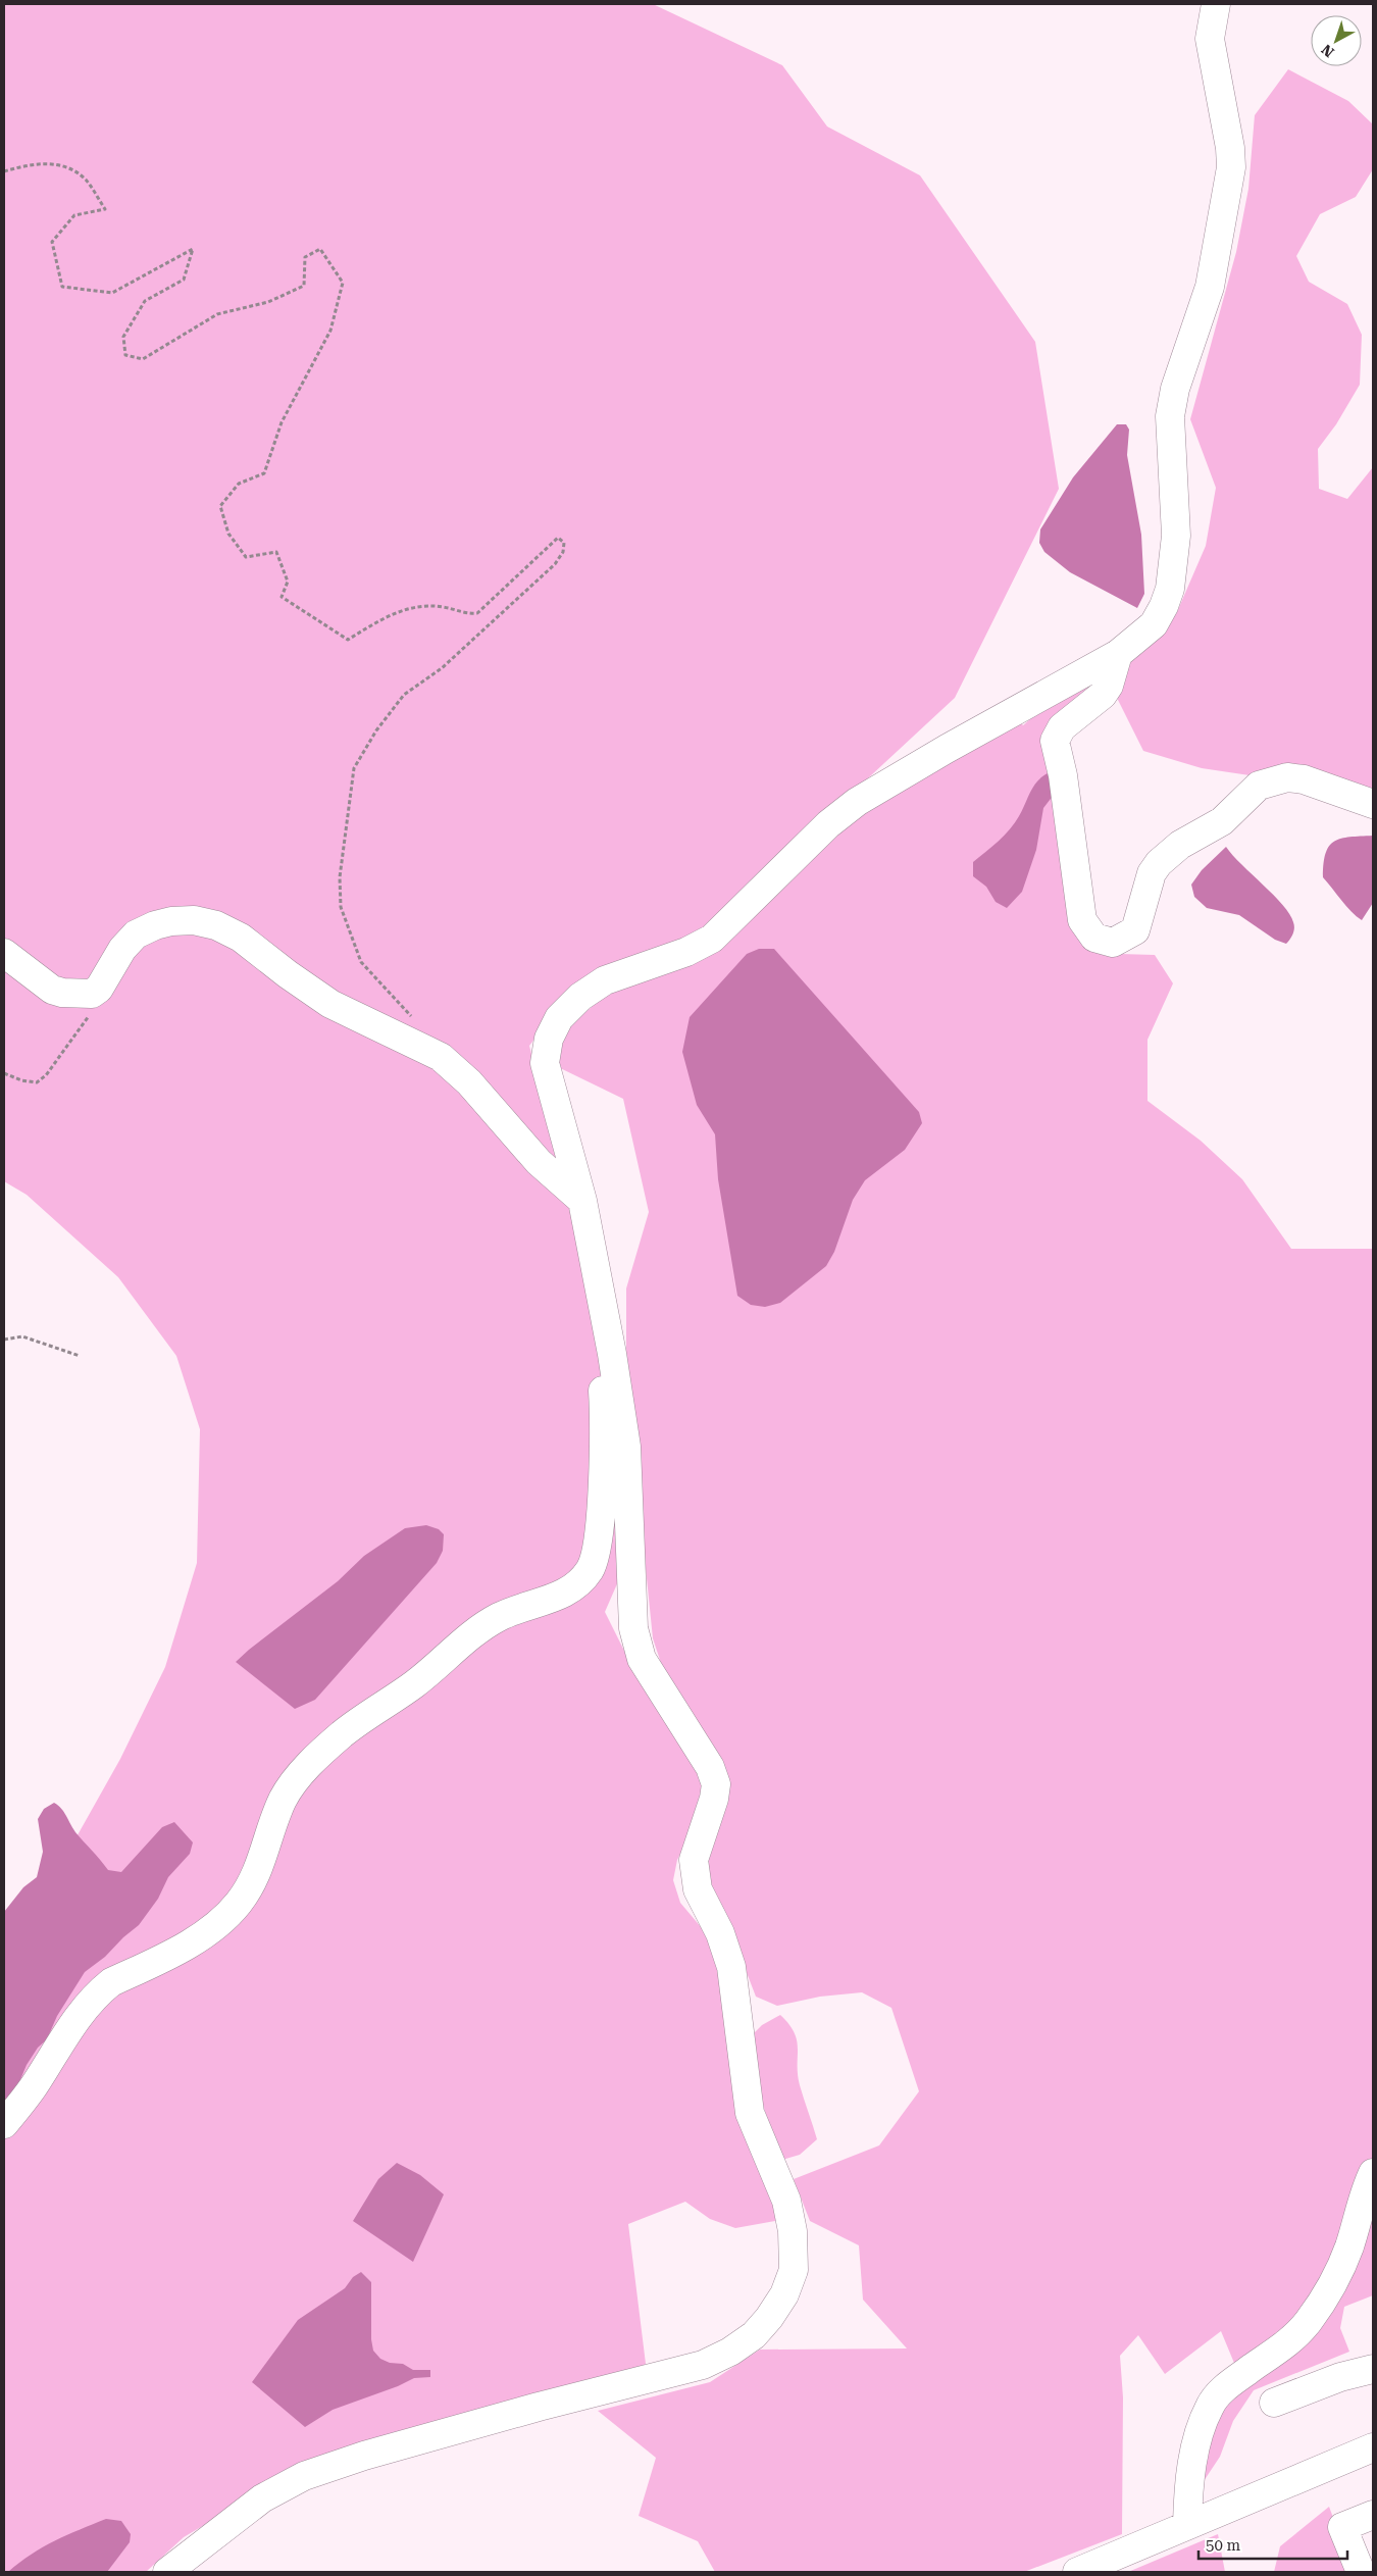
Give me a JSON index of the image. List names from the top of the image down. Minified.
{"scale_bar":"50 m","north":"bottom left"}
